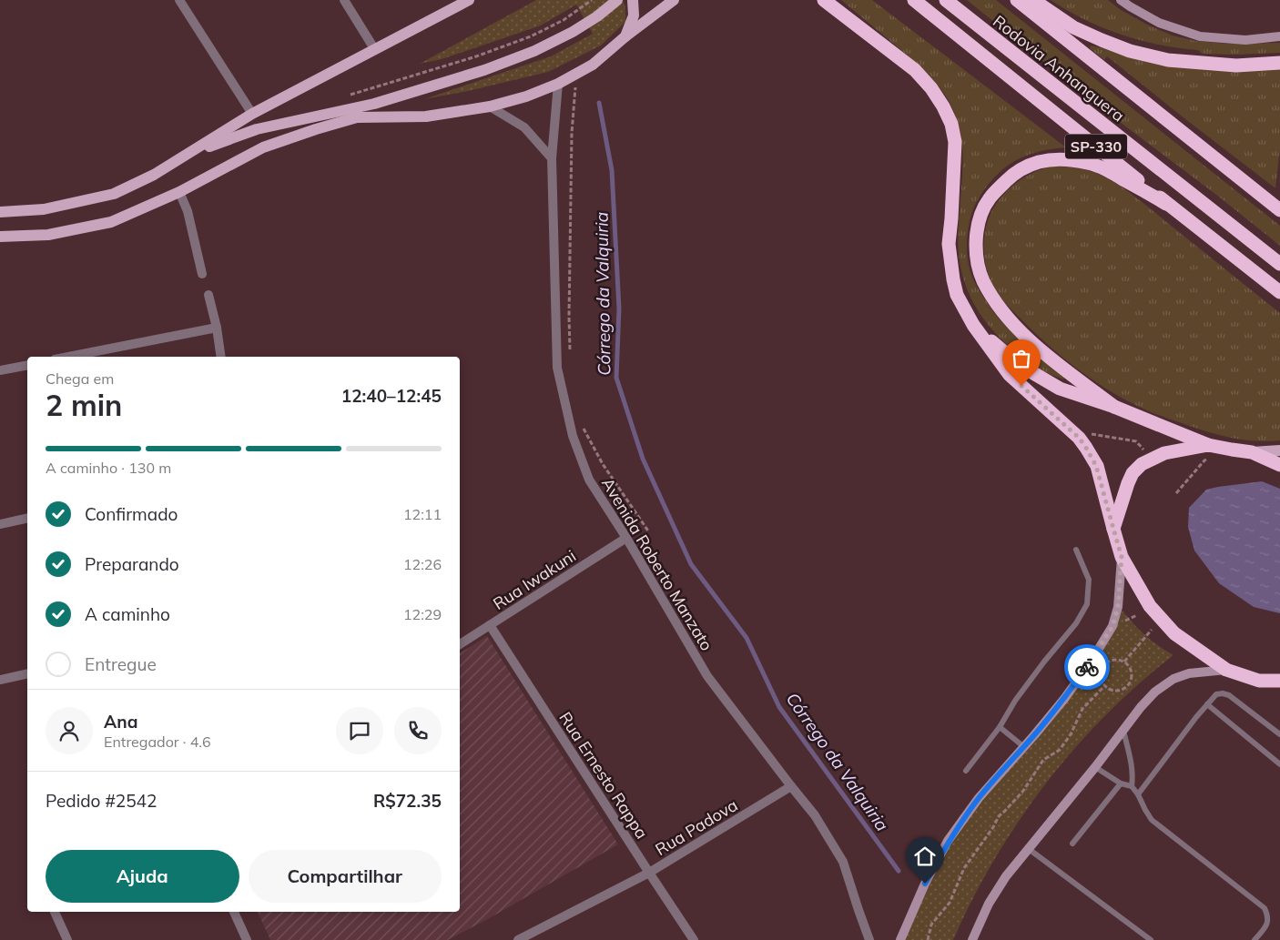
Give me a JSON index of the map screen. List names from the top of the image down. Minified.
{"streets":{"highway":["Rodovia Anhanguera","SP-330"],"street":["Avenida Roberto Manzato","Rua Iwakuni","Rua Ernesto Rappa","Rua Padova"]},"crossings":[["Avenida Roberto Manzato","Rua Iwakuni"],["Avenida Roberto Manzato","Rua Padova"],["Rua Iwakuni","Rua Ernesto Rappa"],["Rua Ernesto Rappa","Rua Padova"]],"water":["Córrego da Valquiria"],"page":{"heading":["2 min","Chega em","12:40–12:45"],"panel":["Ana","Entregador · 4.6","Pedido #2542","R$72.35"],"bar":"A caminho · 130 m","list":[["Confirmado","12:11"],["Preparando","12:26"],["A caminho","12:29"],"Entregue"],"buttons":["Ajuda","Compartilhar"]}}
